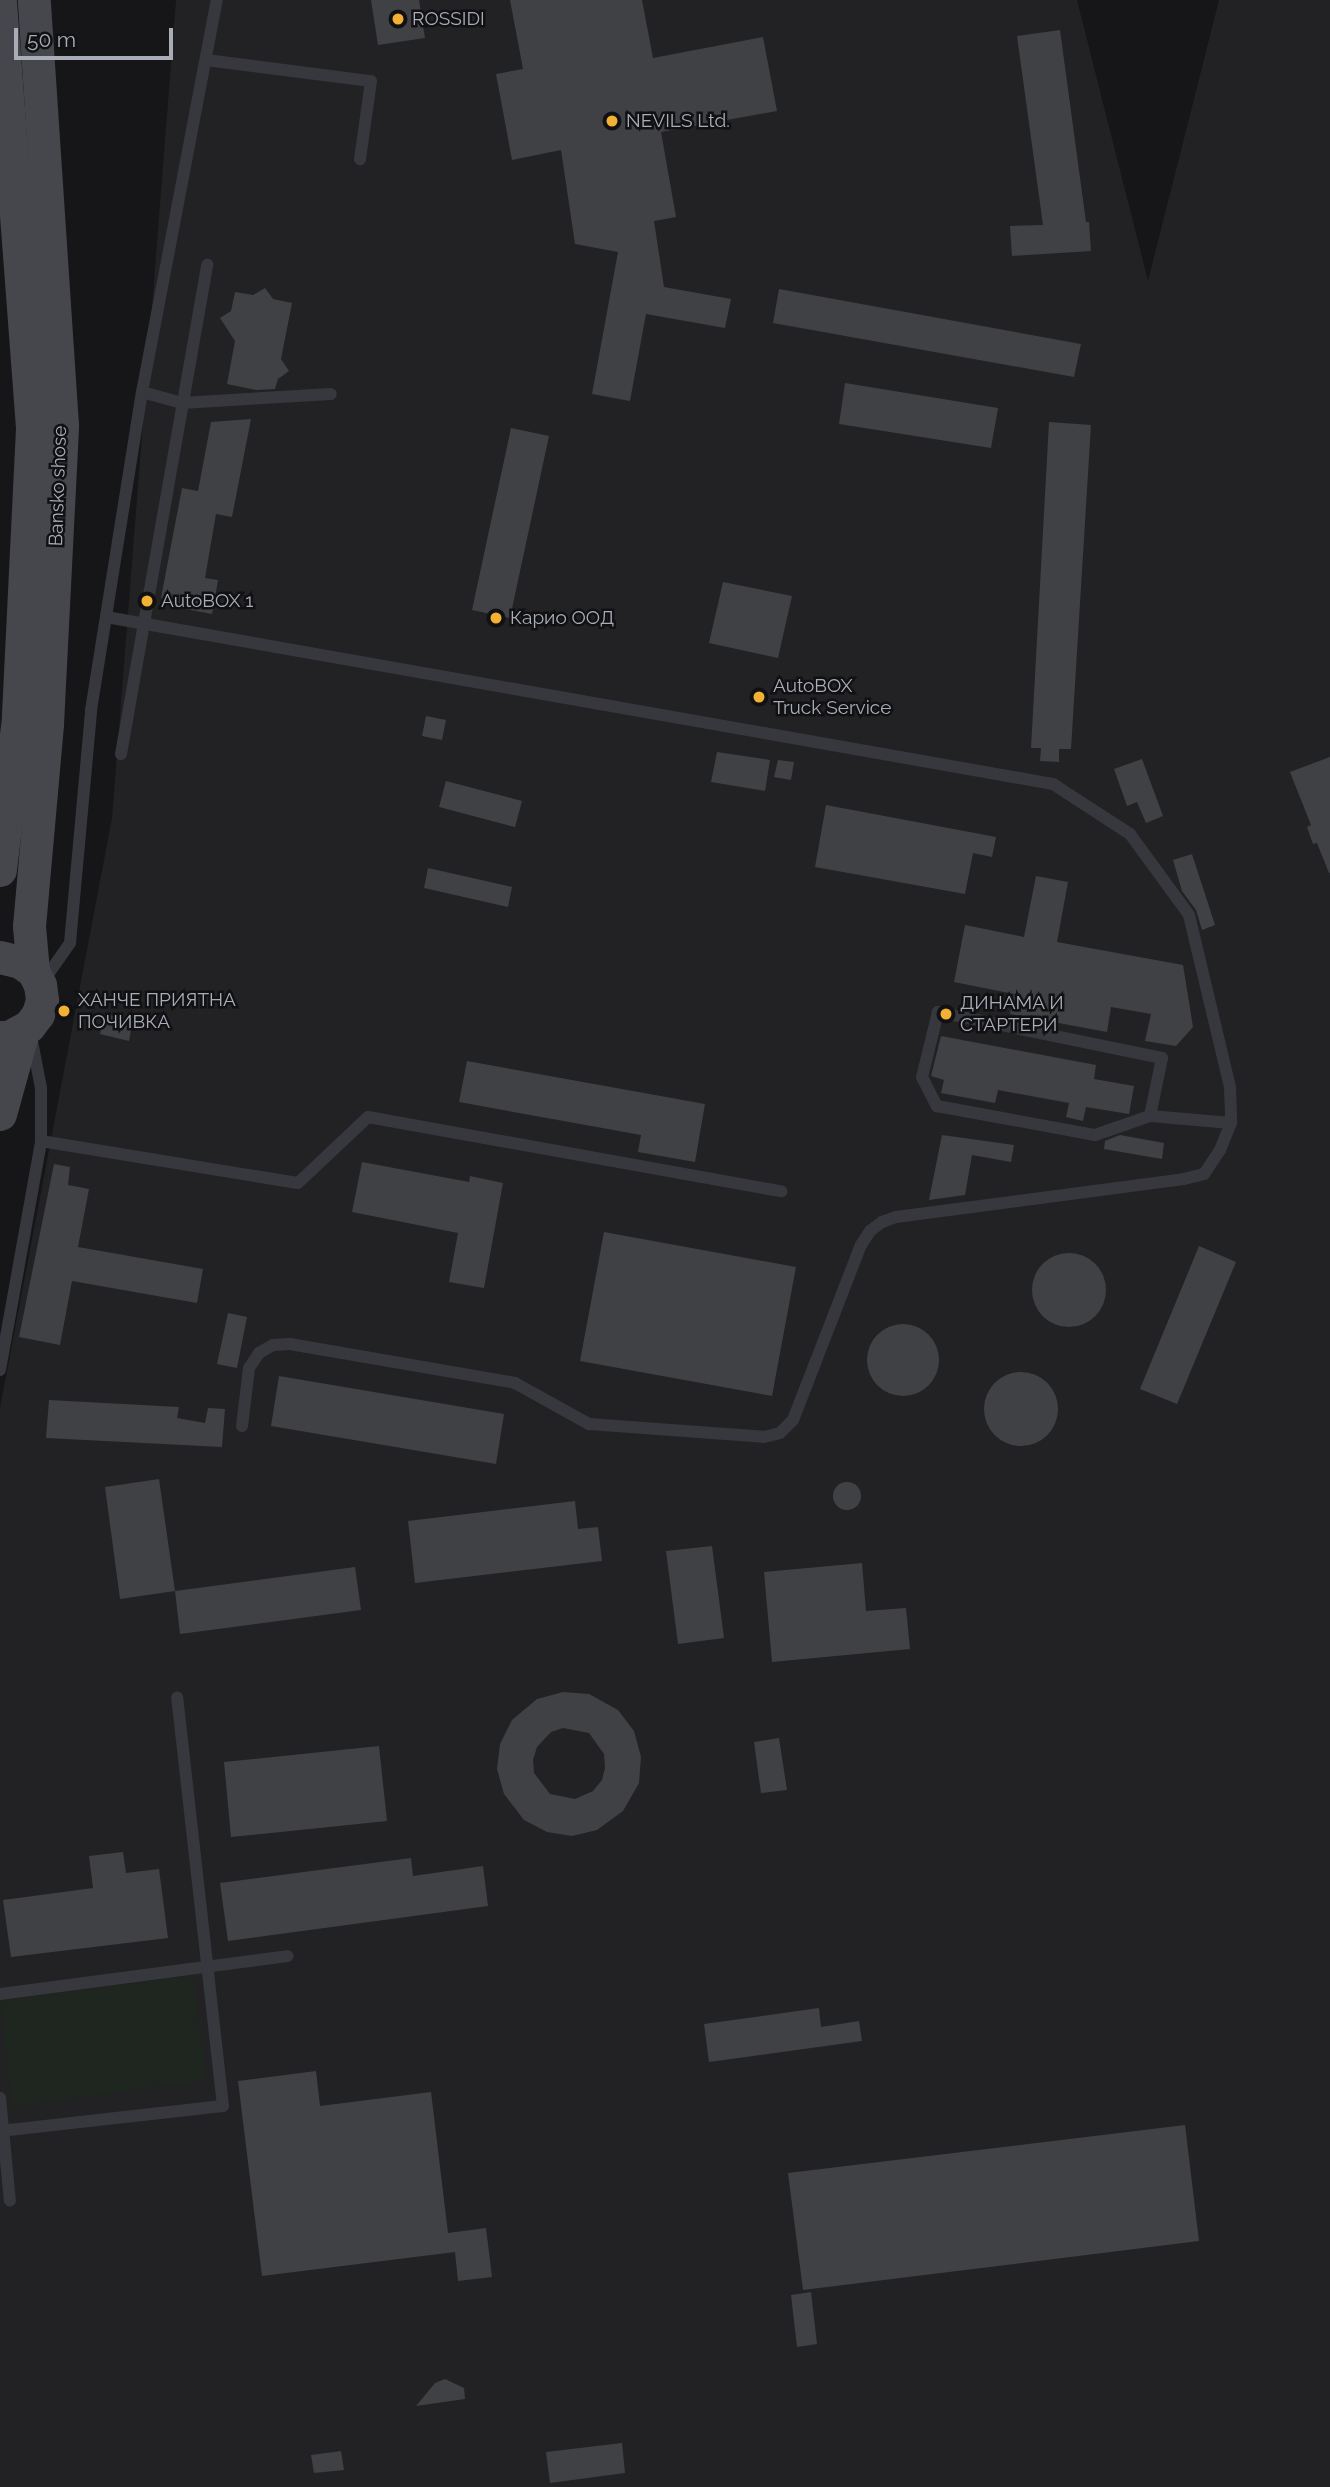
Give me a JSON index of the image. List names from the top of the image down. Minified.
{"streets":{"main road":["Bansko shose"]},"places":["ROSSIDI","NEVILS Ltd.","AutoBOX 1","Карио ООД","AutoBOX Truck Service","ХАНЧЕ ПРИЯТНА ПОЧИВКА","ДИНАМА И СТАРТЕРИ"],"scale_bar":"50 m"}
